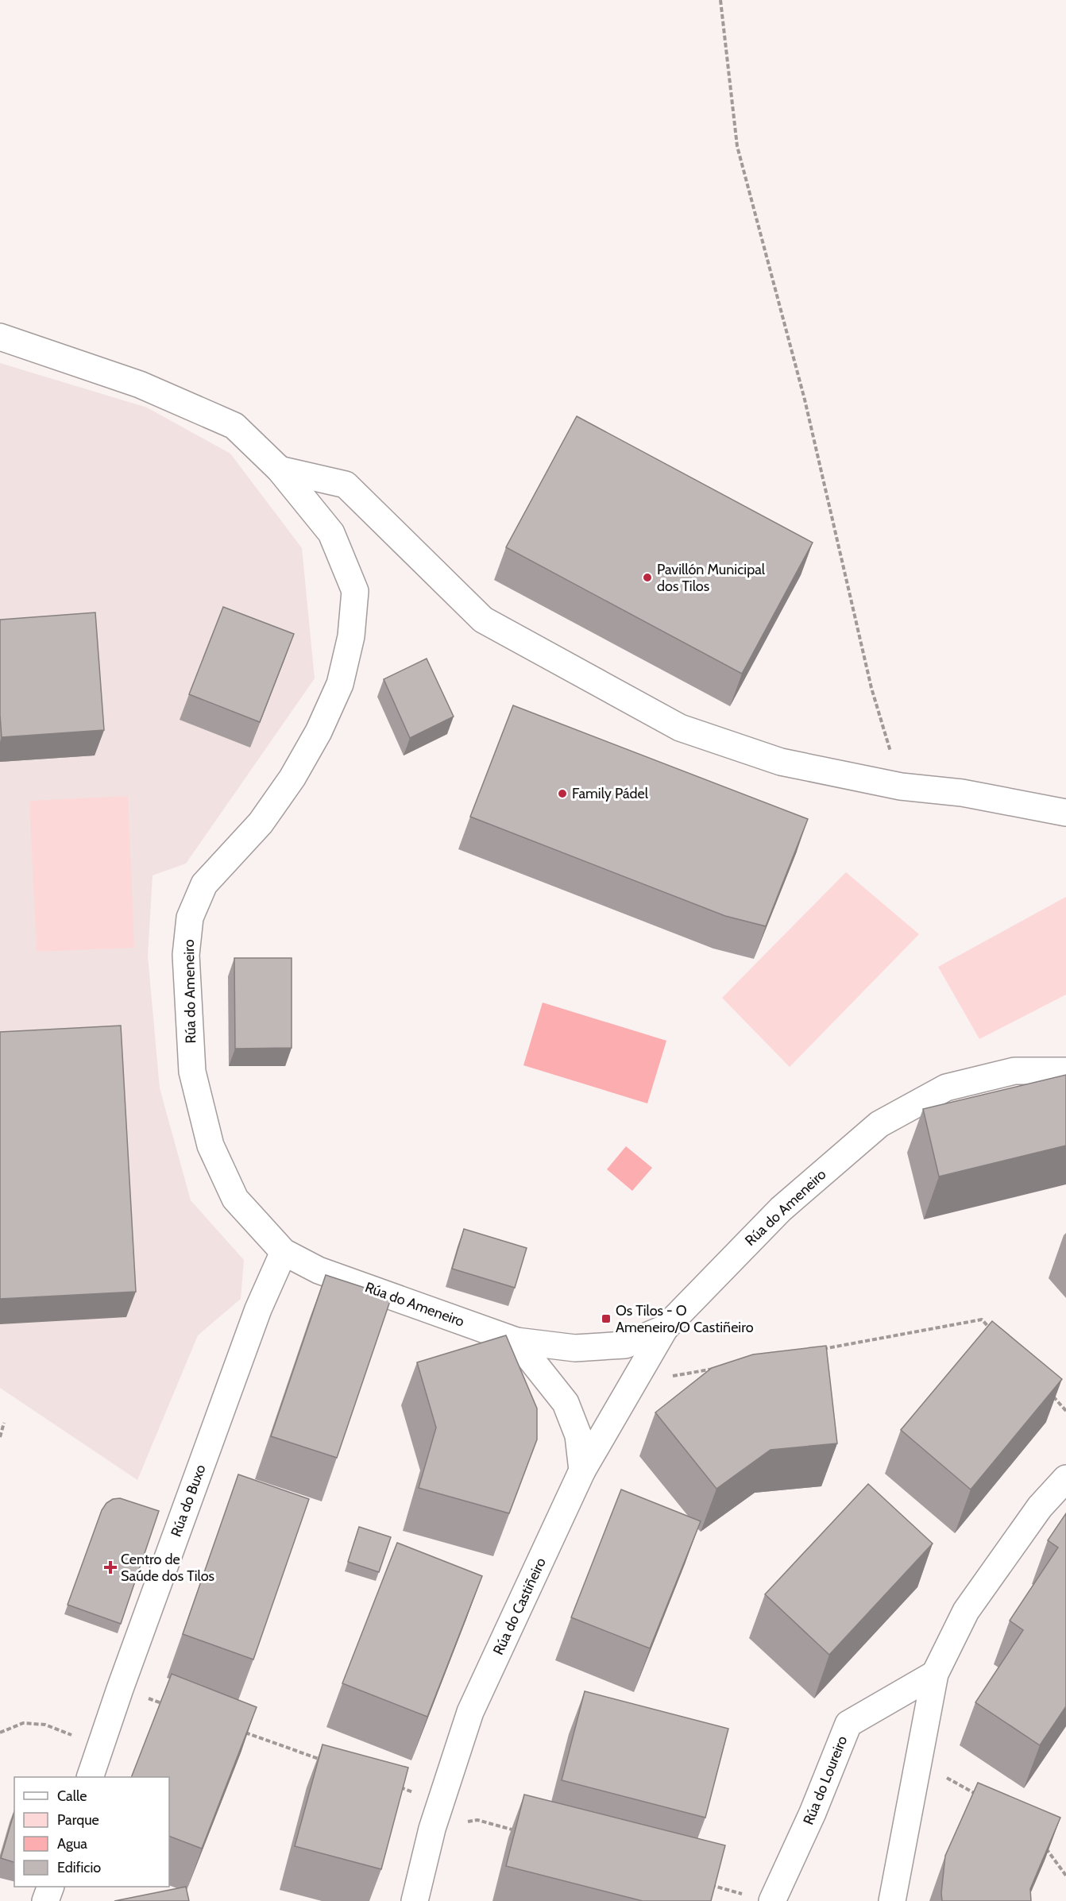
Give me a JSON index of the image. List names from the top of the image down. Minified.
{"streets":{"street":["Rúa do Ameneiro","Rúa do Buxo","Rúa do Castiñeiro","Rúa do Loureiro"]},"crossings":[["Rúa do Ameneiro","Rúa do Buxo"],["Rúa do Ameneiro","Rúa do Castiñeiro"]],"places":{"other":["Pavillón Municipal dos Tilos","Family Pádel"],"transit":["Os Tilos - O Ameneiro/O Castiñeiro"],"health":["Centro de Saúde dos Tilos"]},"legend":["Calle","Parque","Agua","Edificio"]}
